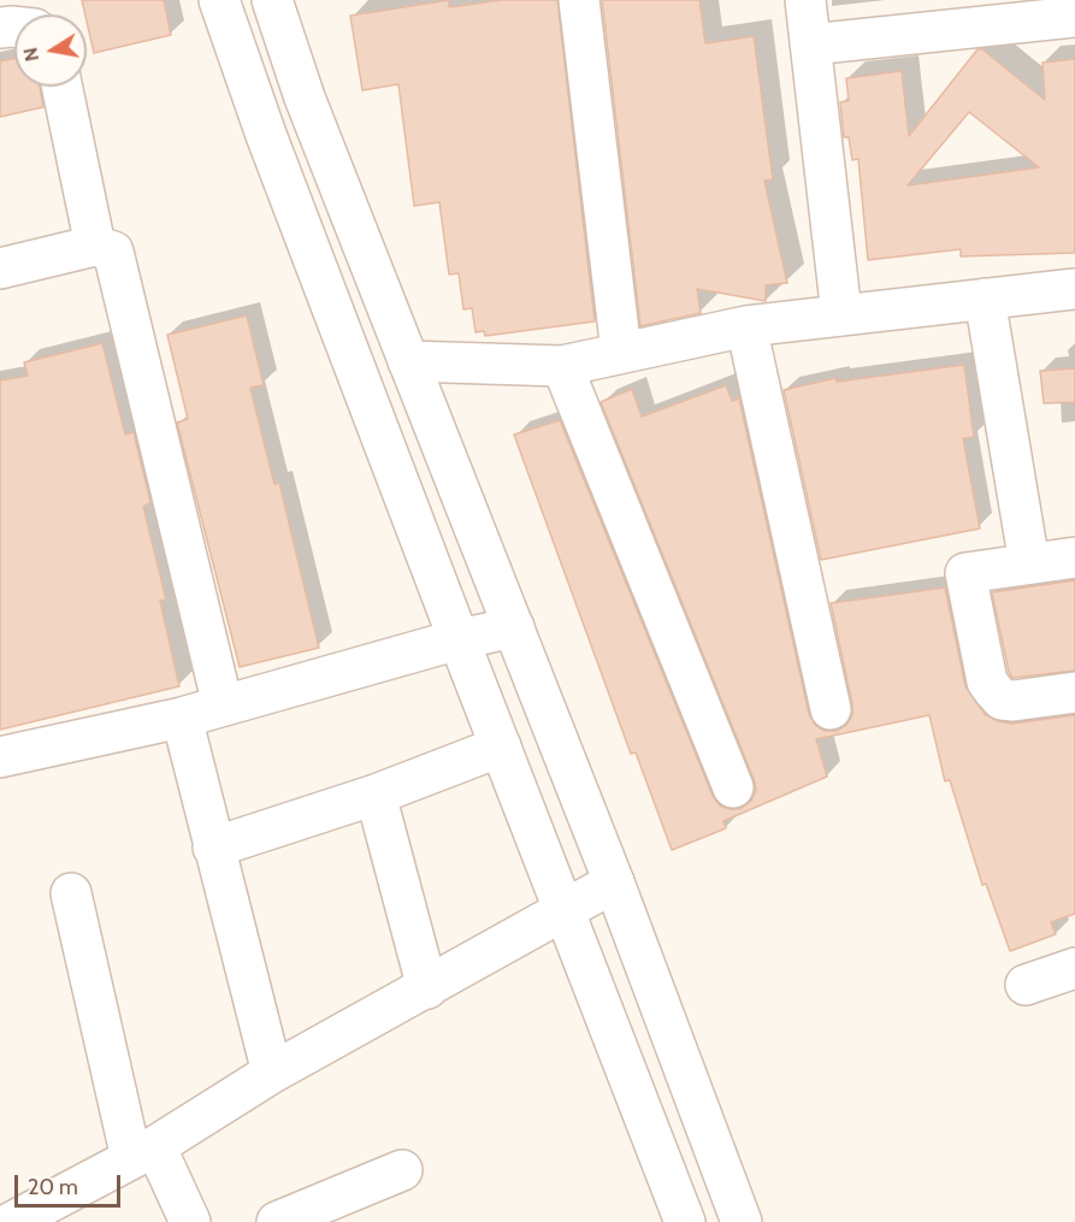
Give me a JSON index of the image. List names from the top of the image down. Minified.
{"scale_bar":"20 m","north":"left"}
